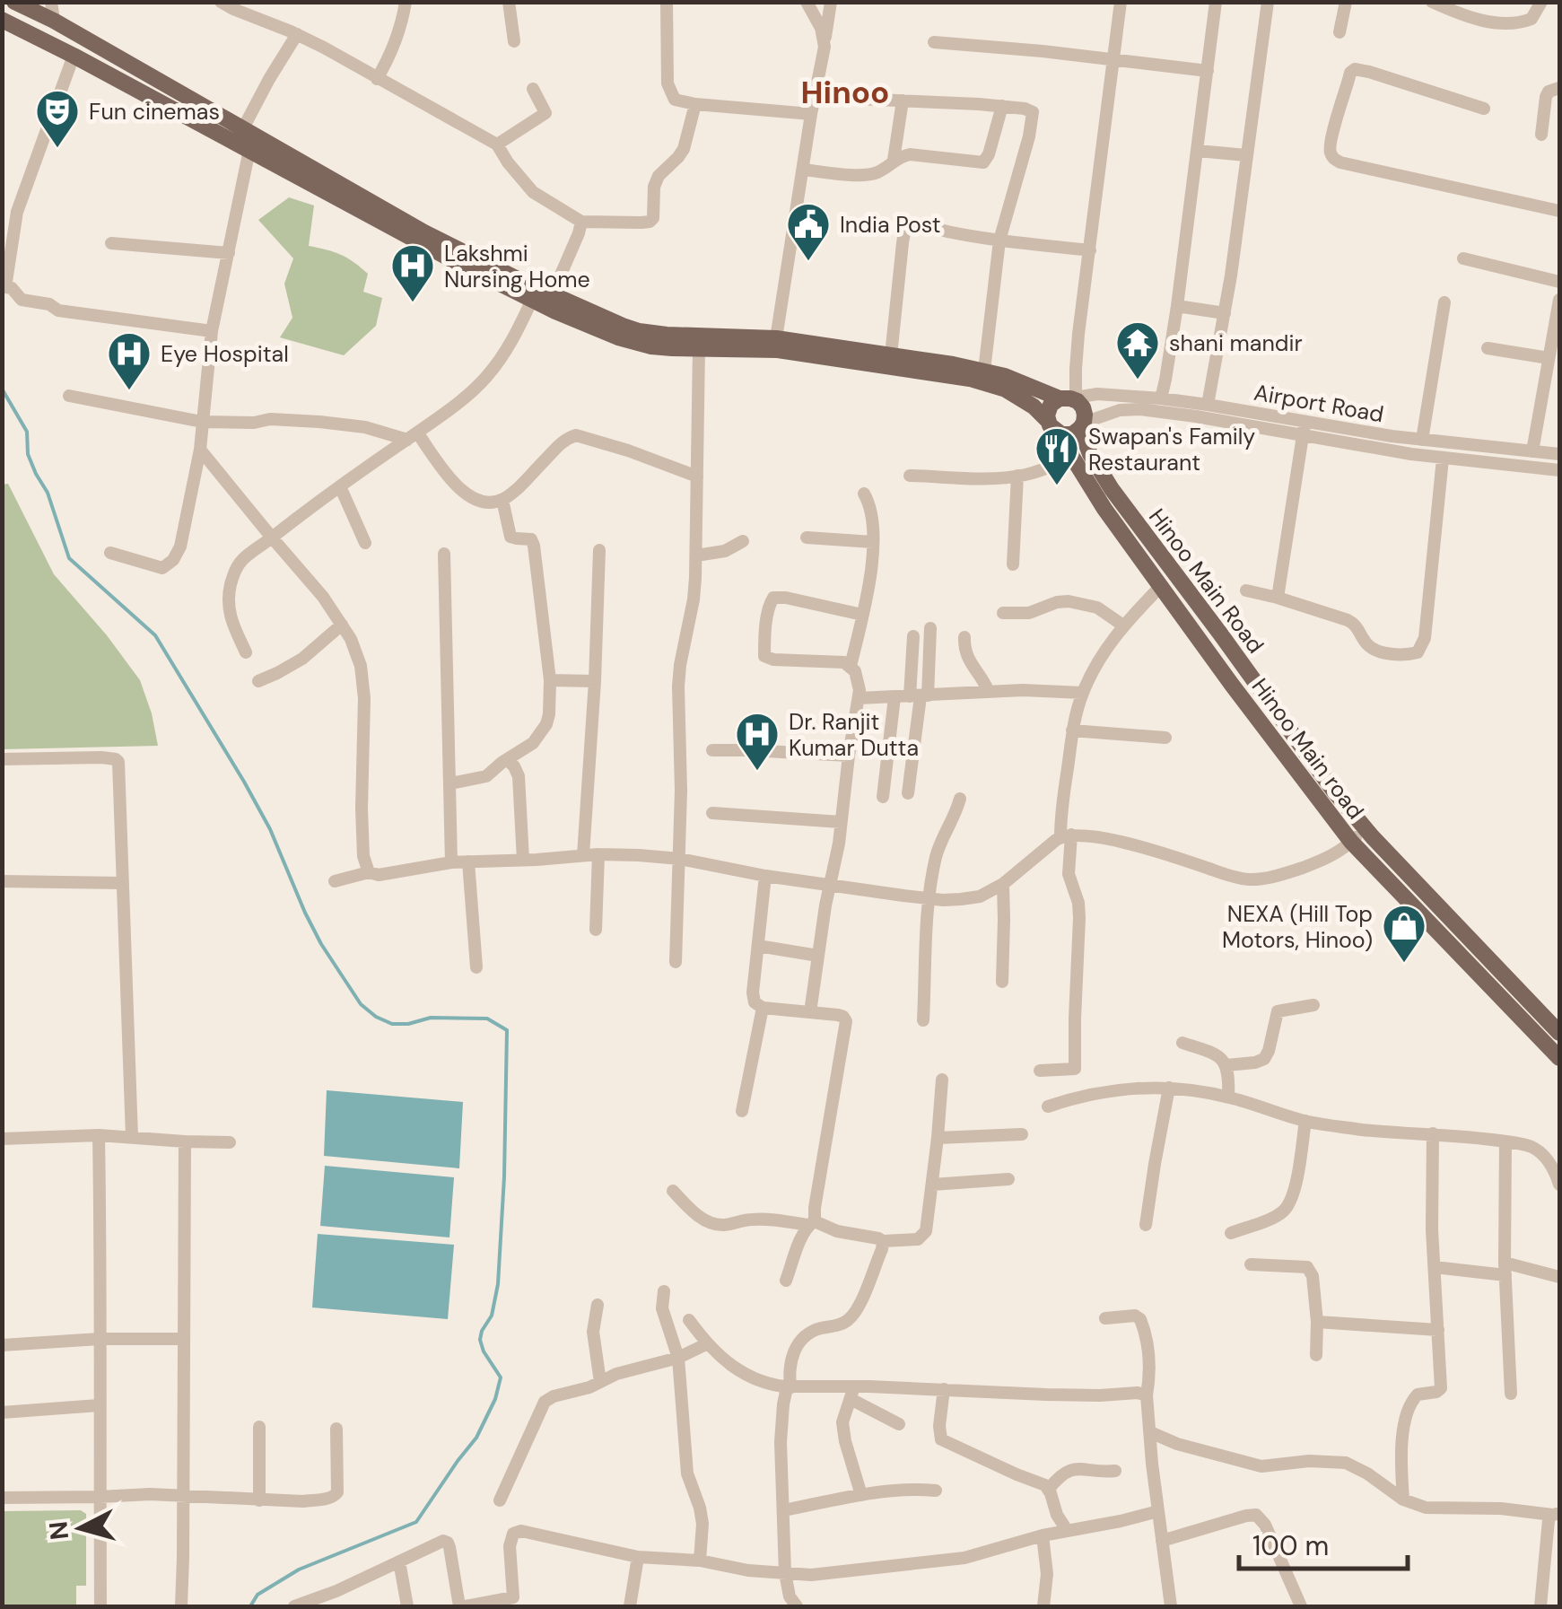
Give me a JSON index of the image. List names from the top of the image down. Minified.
{"streets":{"main road":["Hinoo Main Road","Hinoo Main road"],"street":["Airport Road"]},"crossings":[["Airport Road","Hinoo Main Road"],["Airport Road","Hinoo Main road"],["Hinoo Main Road","Hinoo Main road"]],"districts":["Hinoo"],"places":{"theatre":["Fun cinemas"],"public building":["India Post"],"hospital":["Lakshmi Nursing Home","Eye Hospital","Dr. Ranjit Kumar Dutta"],"temple":["shani mandir"],"restaurant":["Swapan's Family Restaurant"],"shop":["NEXA (Hill Top Motors, Hinoo)"]},"scale_bar":"100 m","north":"left"}
